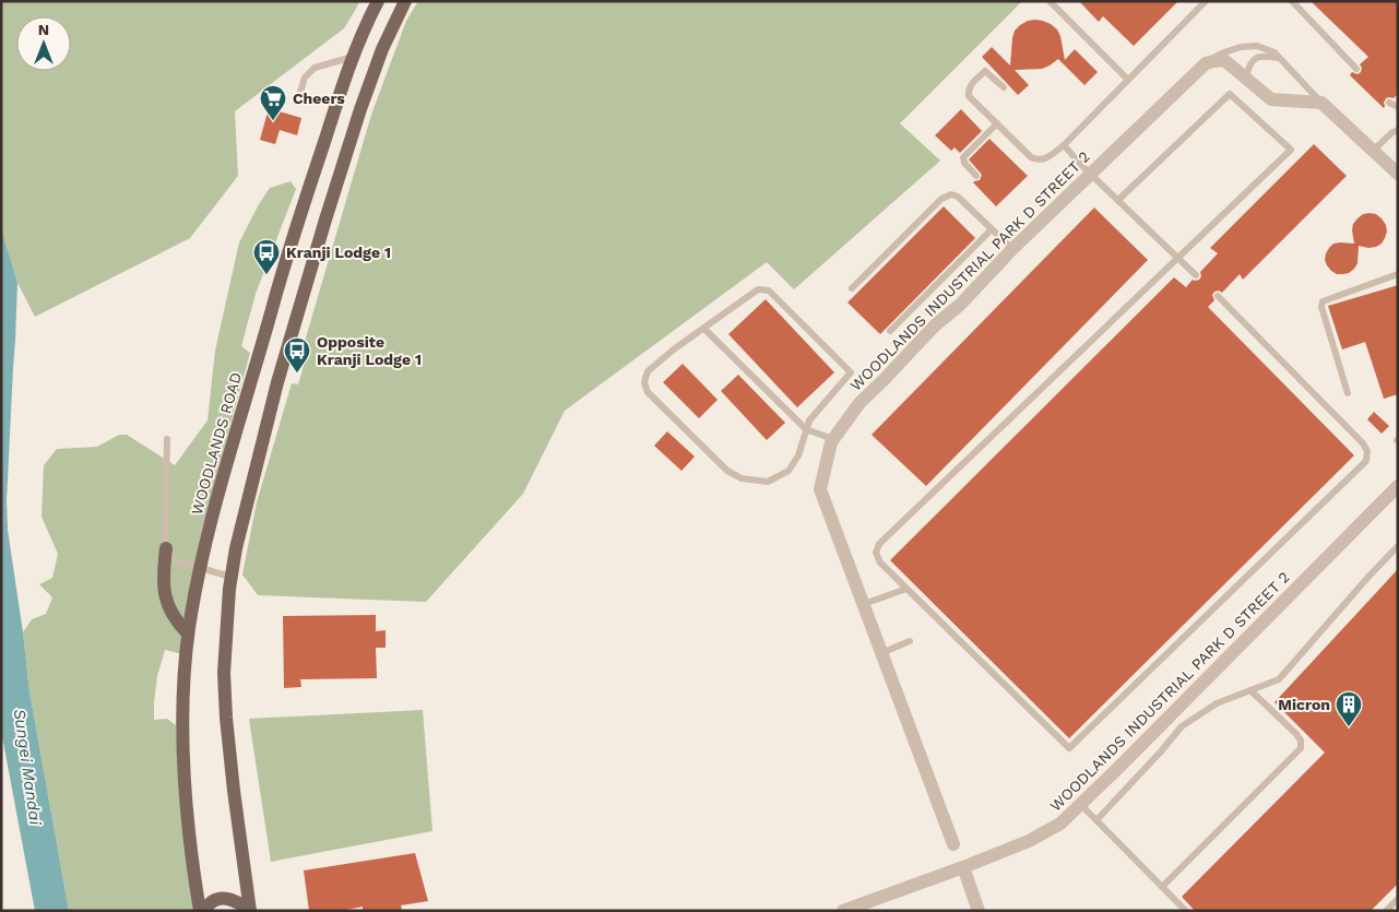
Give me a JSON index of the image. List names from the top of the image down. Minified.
{"streets":{"main road":["WOODLANDS ROAD"],"street":["WOODLANDS INDUSTRIAL PARK D STREET 2"]},"water":["Sungei Mandai"],"places":{"supermarket":["Cheers"],"bus stop":["Kranji Lodge 1","Opposite Kranji Lodge 1"],"building":["Micron"]},"north":"top"}
